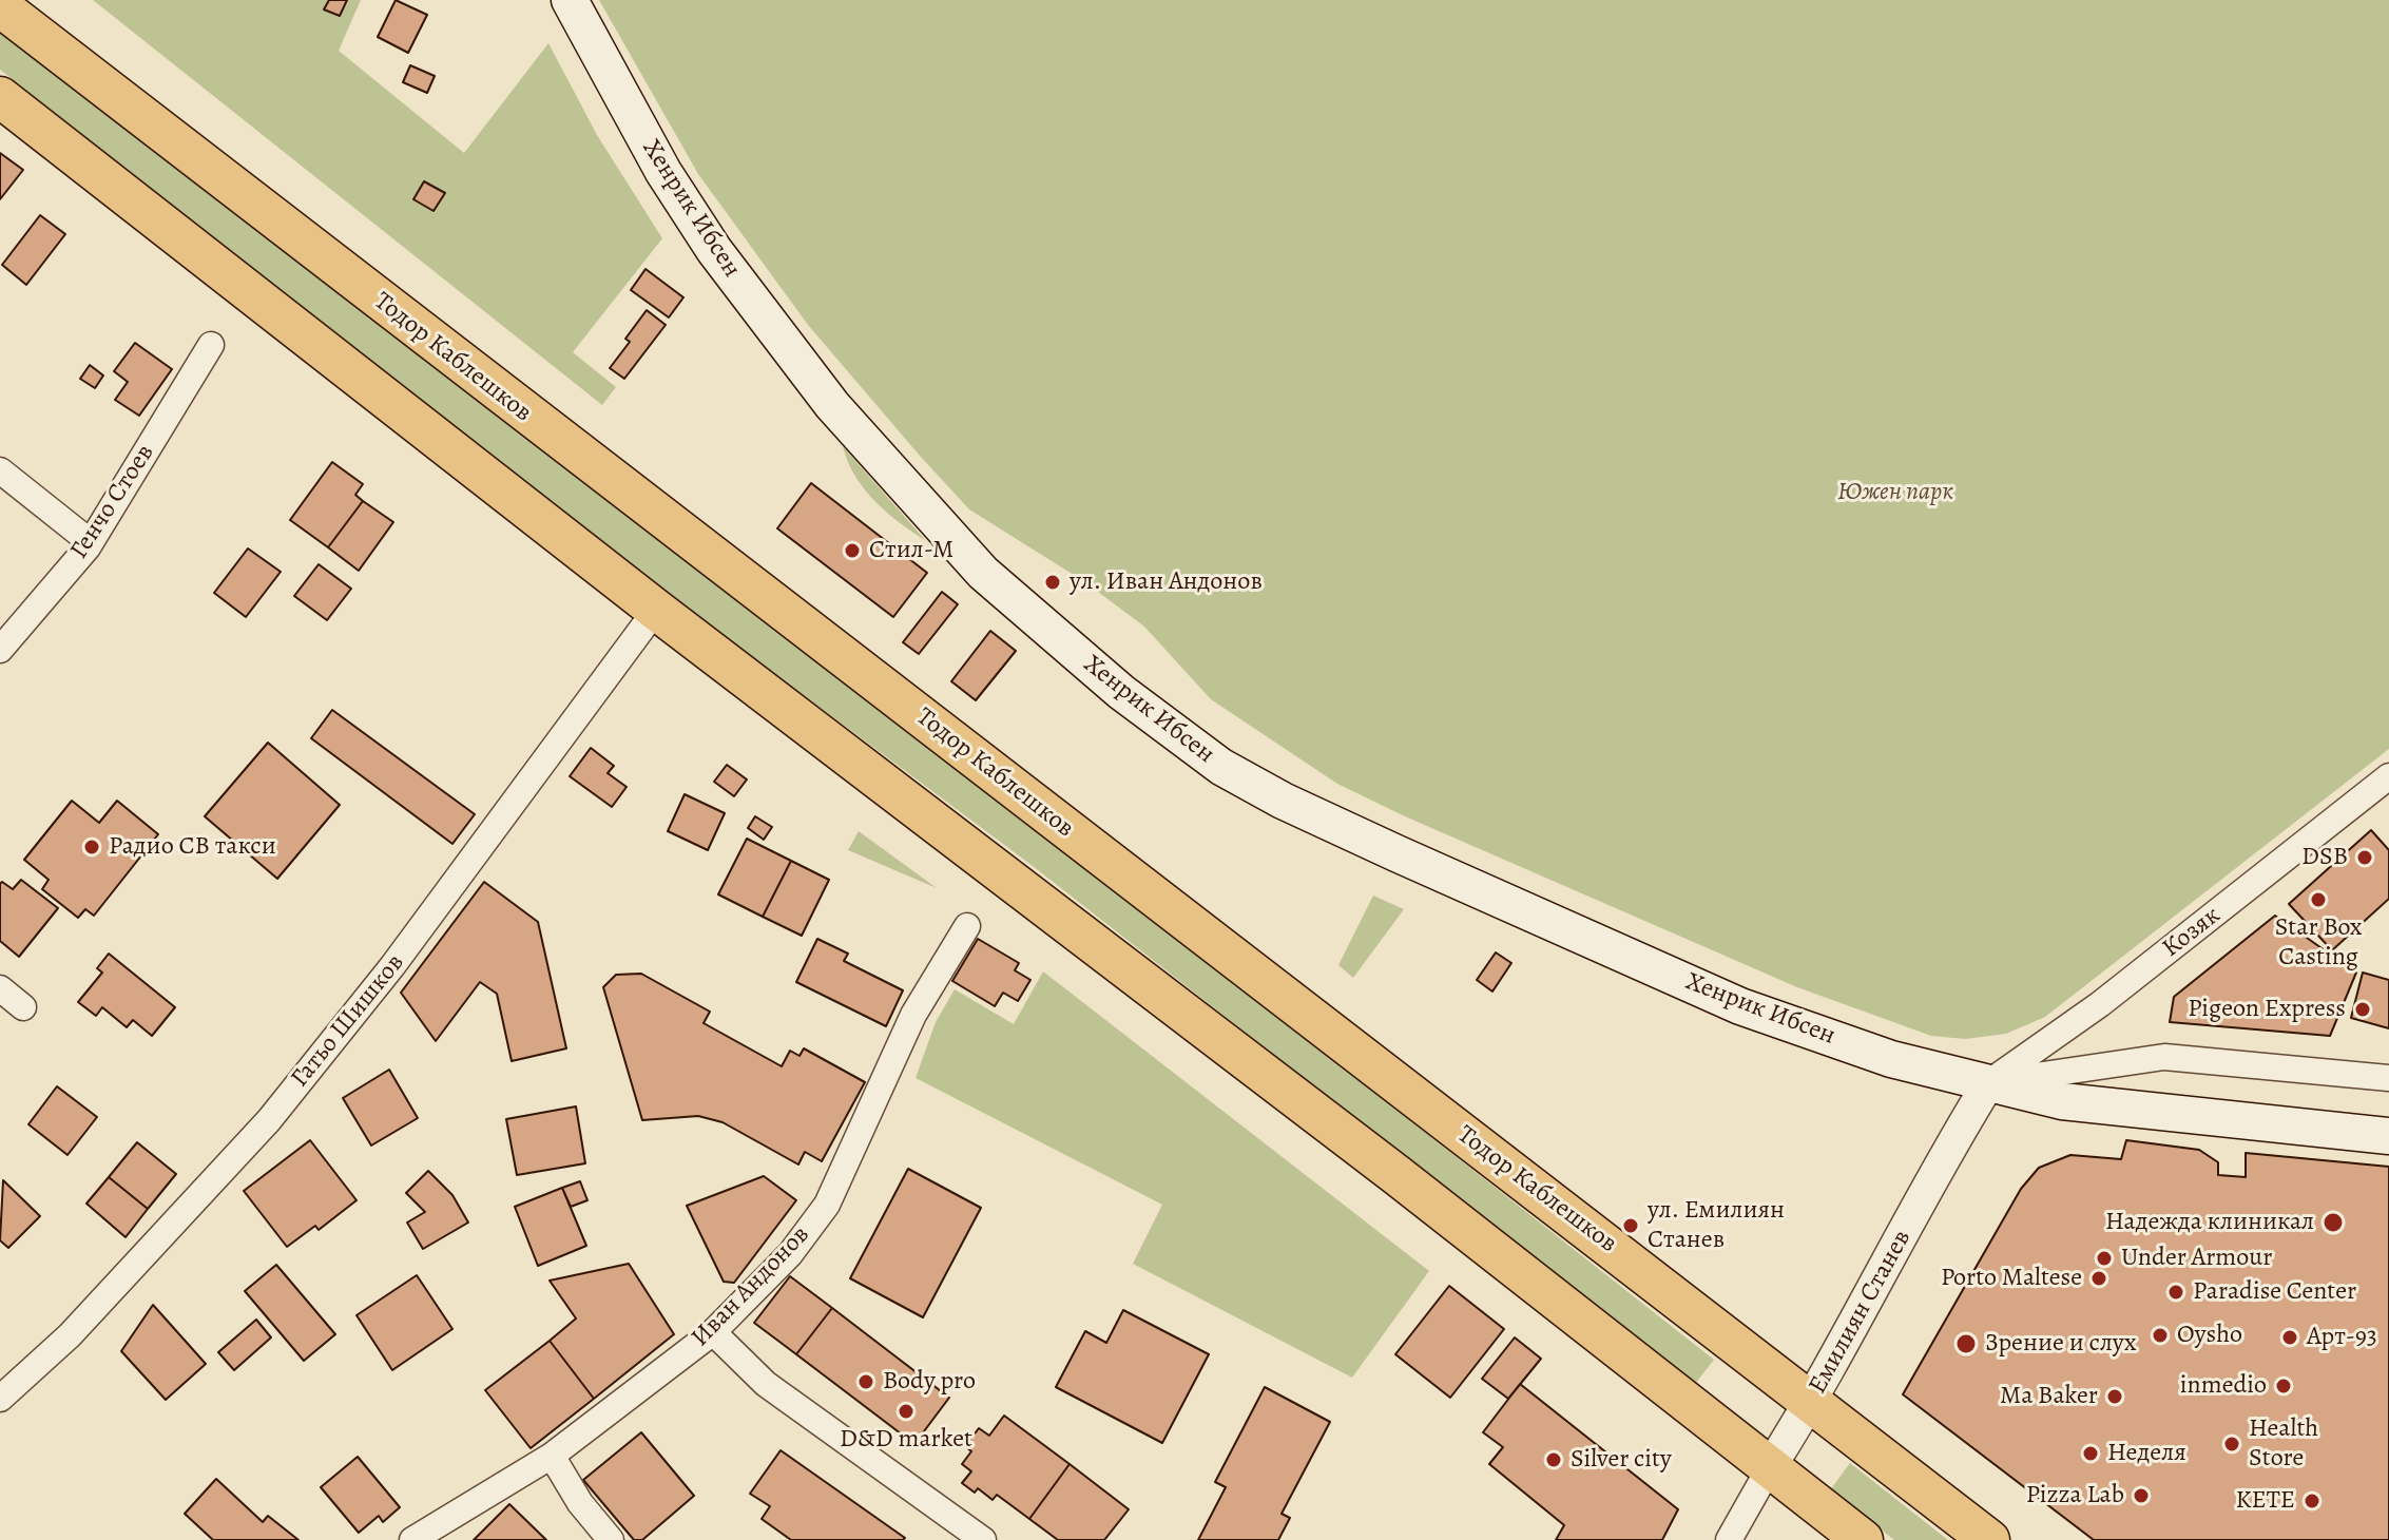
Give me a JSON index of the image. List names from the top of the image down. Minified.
{"streets":{"main road":["Хенрик Ибсен","Тодор Каблешков"],"street":["Генчо Стоев","Козяк","Гатьо Шишков","Иван Андонов","Емилиян Станев"]},"crossings":[["Хенрик Ибсен","Козяк"],["Хенрик Ибсен","Емилиян Станев"],["Тодор Каблешков","Емилиян Станев"],["Козяк","Емилиян Станев"]],"parks":["Южен парк"],"places":["Стил-М","ул. Иван Андонов","Радио СВ такси","DSB","Star Box Casting","Pigeon Express","Надежда клиникал","ул. Емилиян Станев","Under Armour","Porto Maltese","Paradise Center","Oysho","Арт-93","Зрение и слух","Body pro","inmedio","Ma Baker","D&D market","Health Store","Неделя","Silver city","Pizza Lab","KETE"]}
